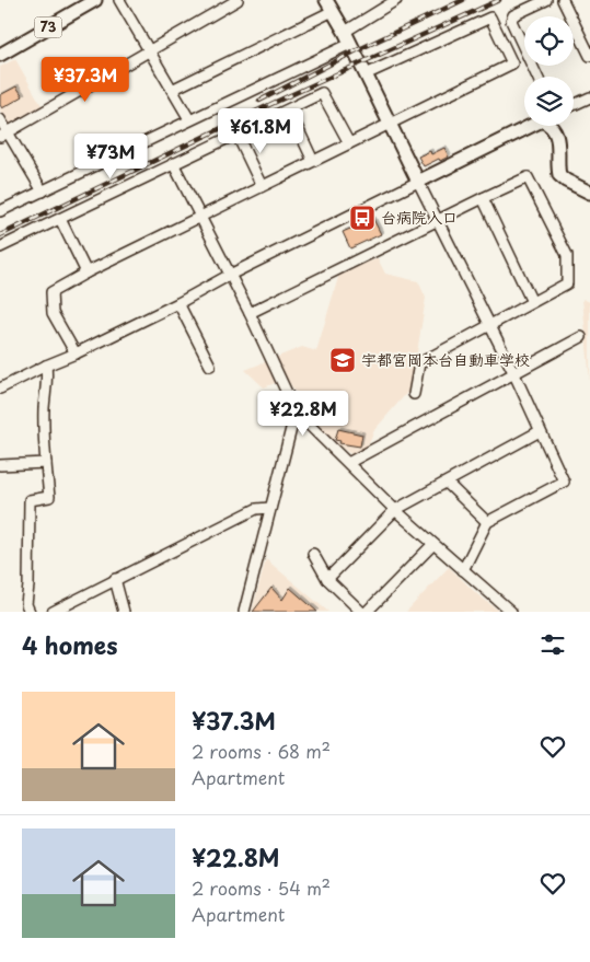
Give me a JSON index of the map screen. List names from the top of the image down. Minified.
{"streets":{"main road":["73"]},"places":{"bus stop":["台病院入口"],"school or university":["宇都宮岡本台自動車学校"]},"page":{"price":["¥37.3M","¥61.8M","¥73M","¥22.8M"],"heading":"4 homes","list":[{"name":"¥37.3M","note":"2 rooms · 68 m² · Apartment"},{"name":"¥22.8M","note":"2 rooms · 54 m² · Apartment"}]}}
